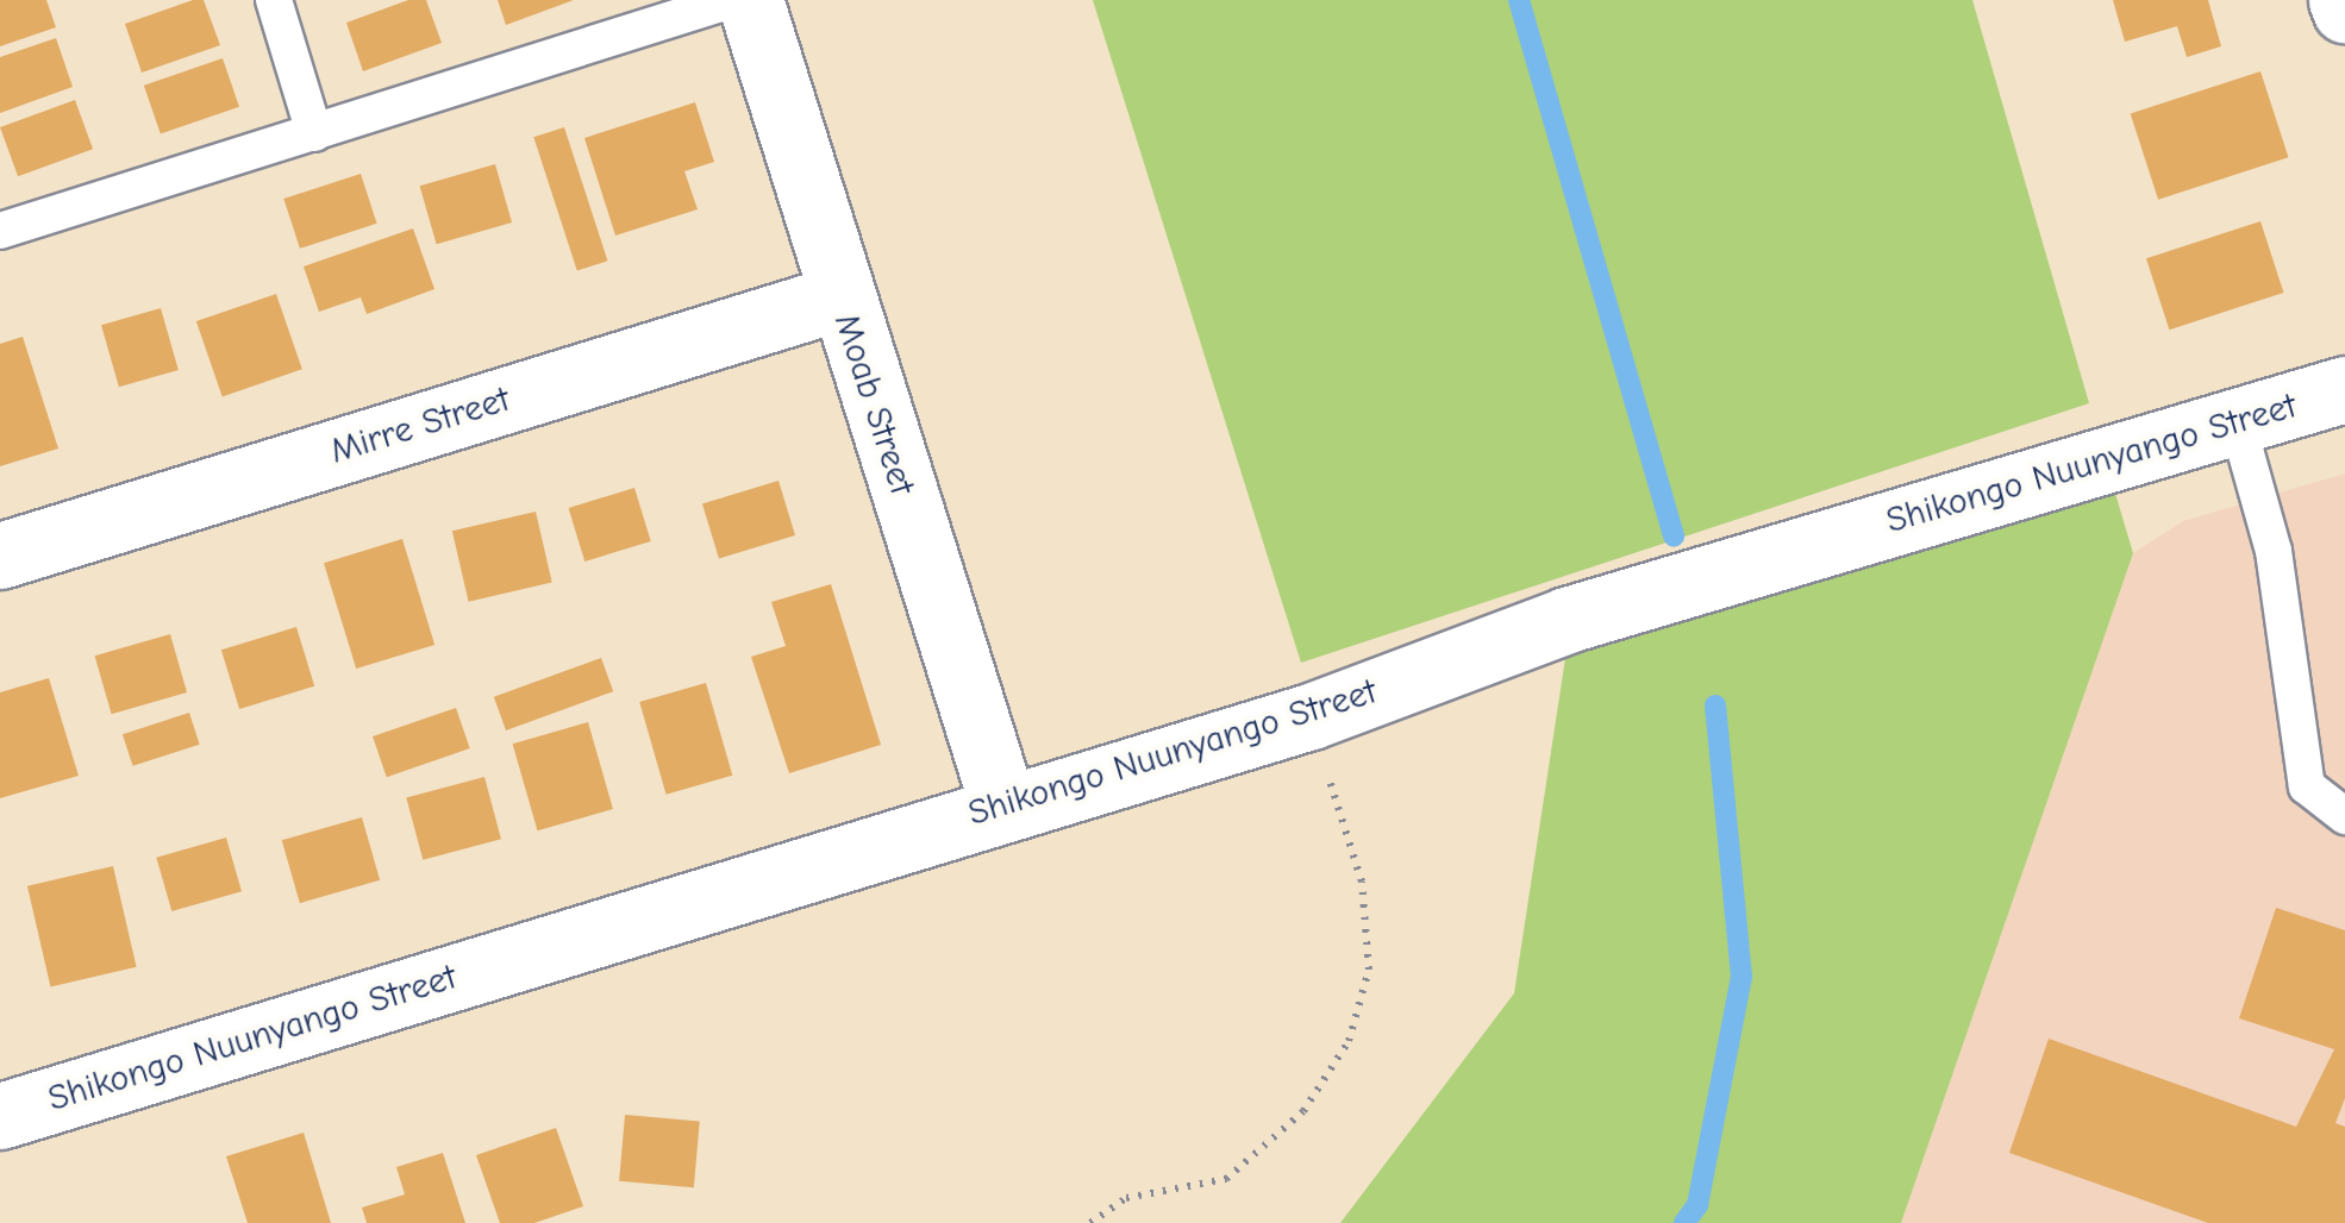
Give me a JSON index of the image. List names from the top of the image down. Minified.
{"streets":{"street":["Moab Street","Mirre Street","Shikongo Nuunyango Street"]},"crossings":[["Moab Street","Mirre Street"],["Moab Street","Shikongo Nuunyango Street"]]}
